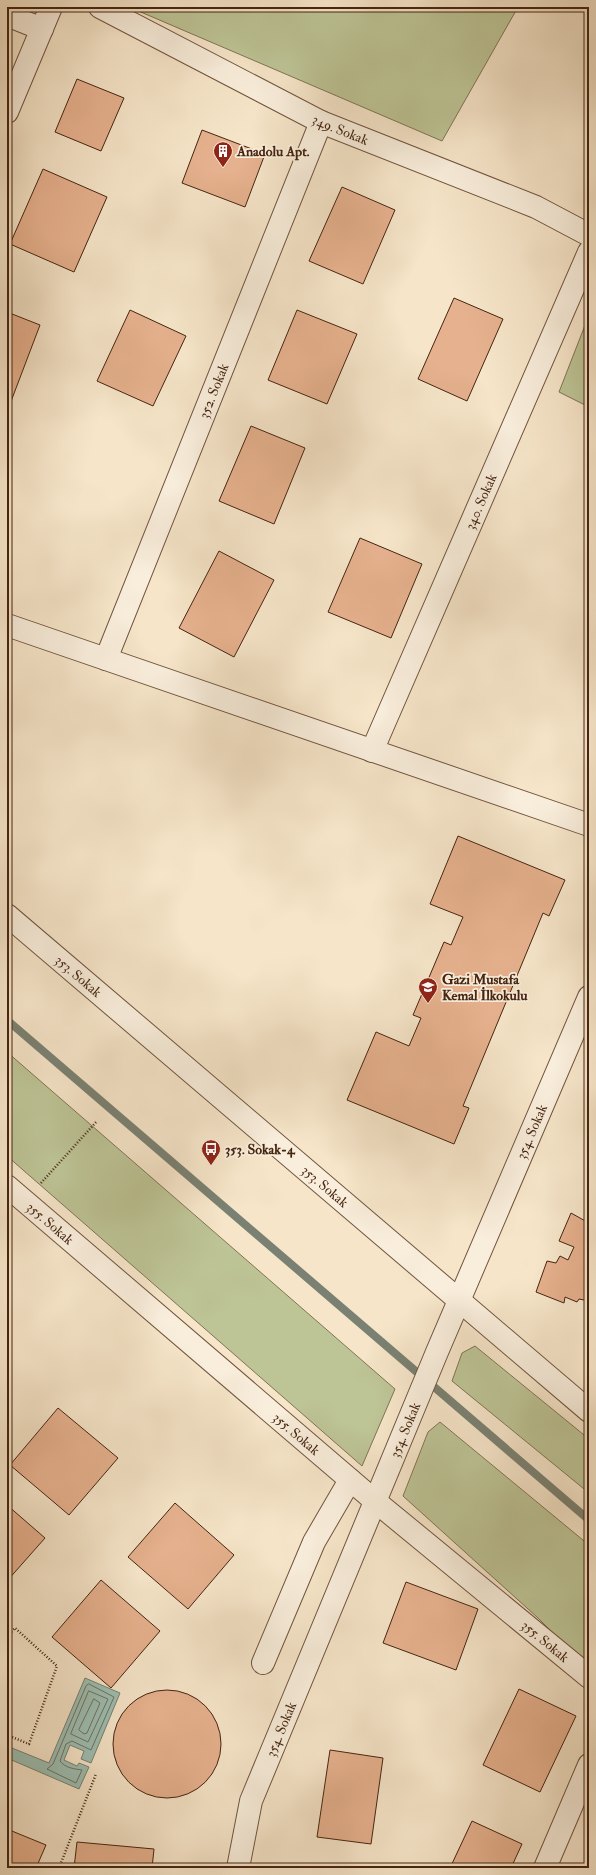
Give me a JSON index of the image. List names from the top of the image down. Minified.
{"streets":{"street":["349. Sokak","352. Sokak","340. Sokak","353. Sokak","354. Sokak","355. Sokak"]},"crossings":[["349. Sokak","352. Sokak"],["353. Sokak","354. Sokak"],["354. Sokak","355. Sokak"]],"places":{"building":["Anadolu Apt."],"school or university":["Gazi Mustafa Kemal İlkokulu"],"bus stop":["353. Sokak-4"]}}
